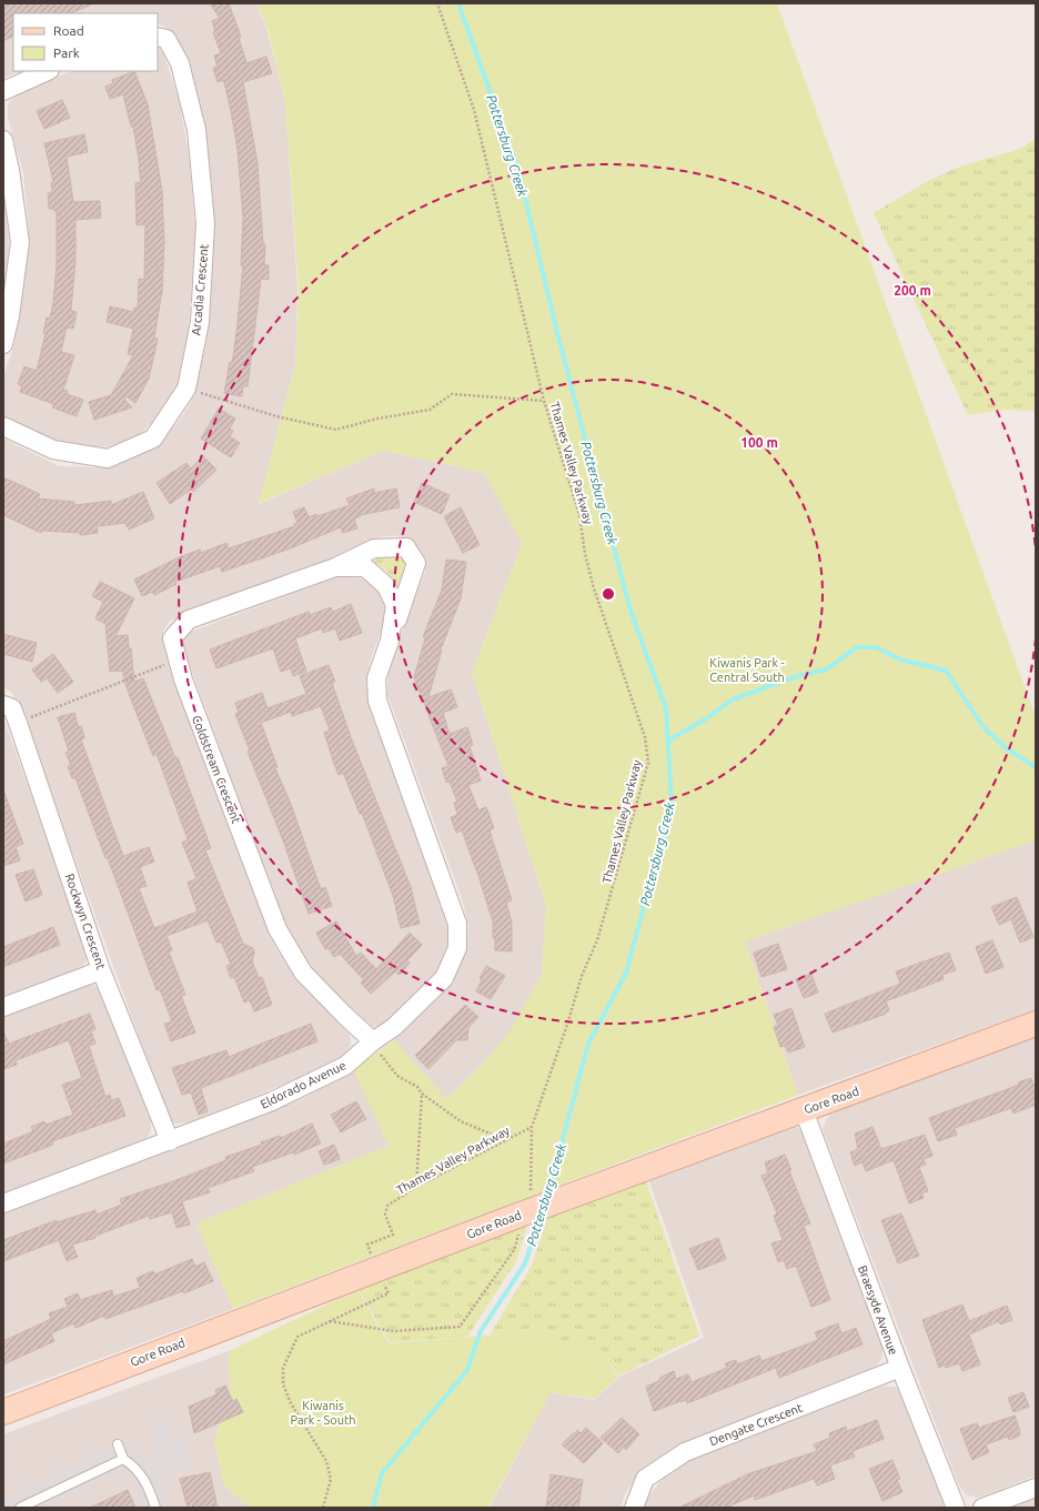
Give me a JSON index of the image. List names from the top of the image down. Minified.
{"streets":{"main road":["Gore Road"],"street":["Arcadia Crescent","Coldstream Crescent","Rockwyn Crescent","Eldorado Avenue","Braesyde Avenue","Dengate Crescent"],"path":["Thames Valley Parkway"]},"crossings":[["Thames Valley Parkway","Gore Road"],["Coldstream Crescent","Eldorado Avenue"],["Rockwyn Crescent","Eldorado Avenue"],["Gore Road","Braesyde Avenue"],["Braesyde Avenue","Dengate Crescent"]],"water":["Pottersburg Creek"],"parks":["Kiwanis Park - Central South","Kiwanis Park - South"],"legend":["Road","Park"],"rings":["200 m","100 m"]}
